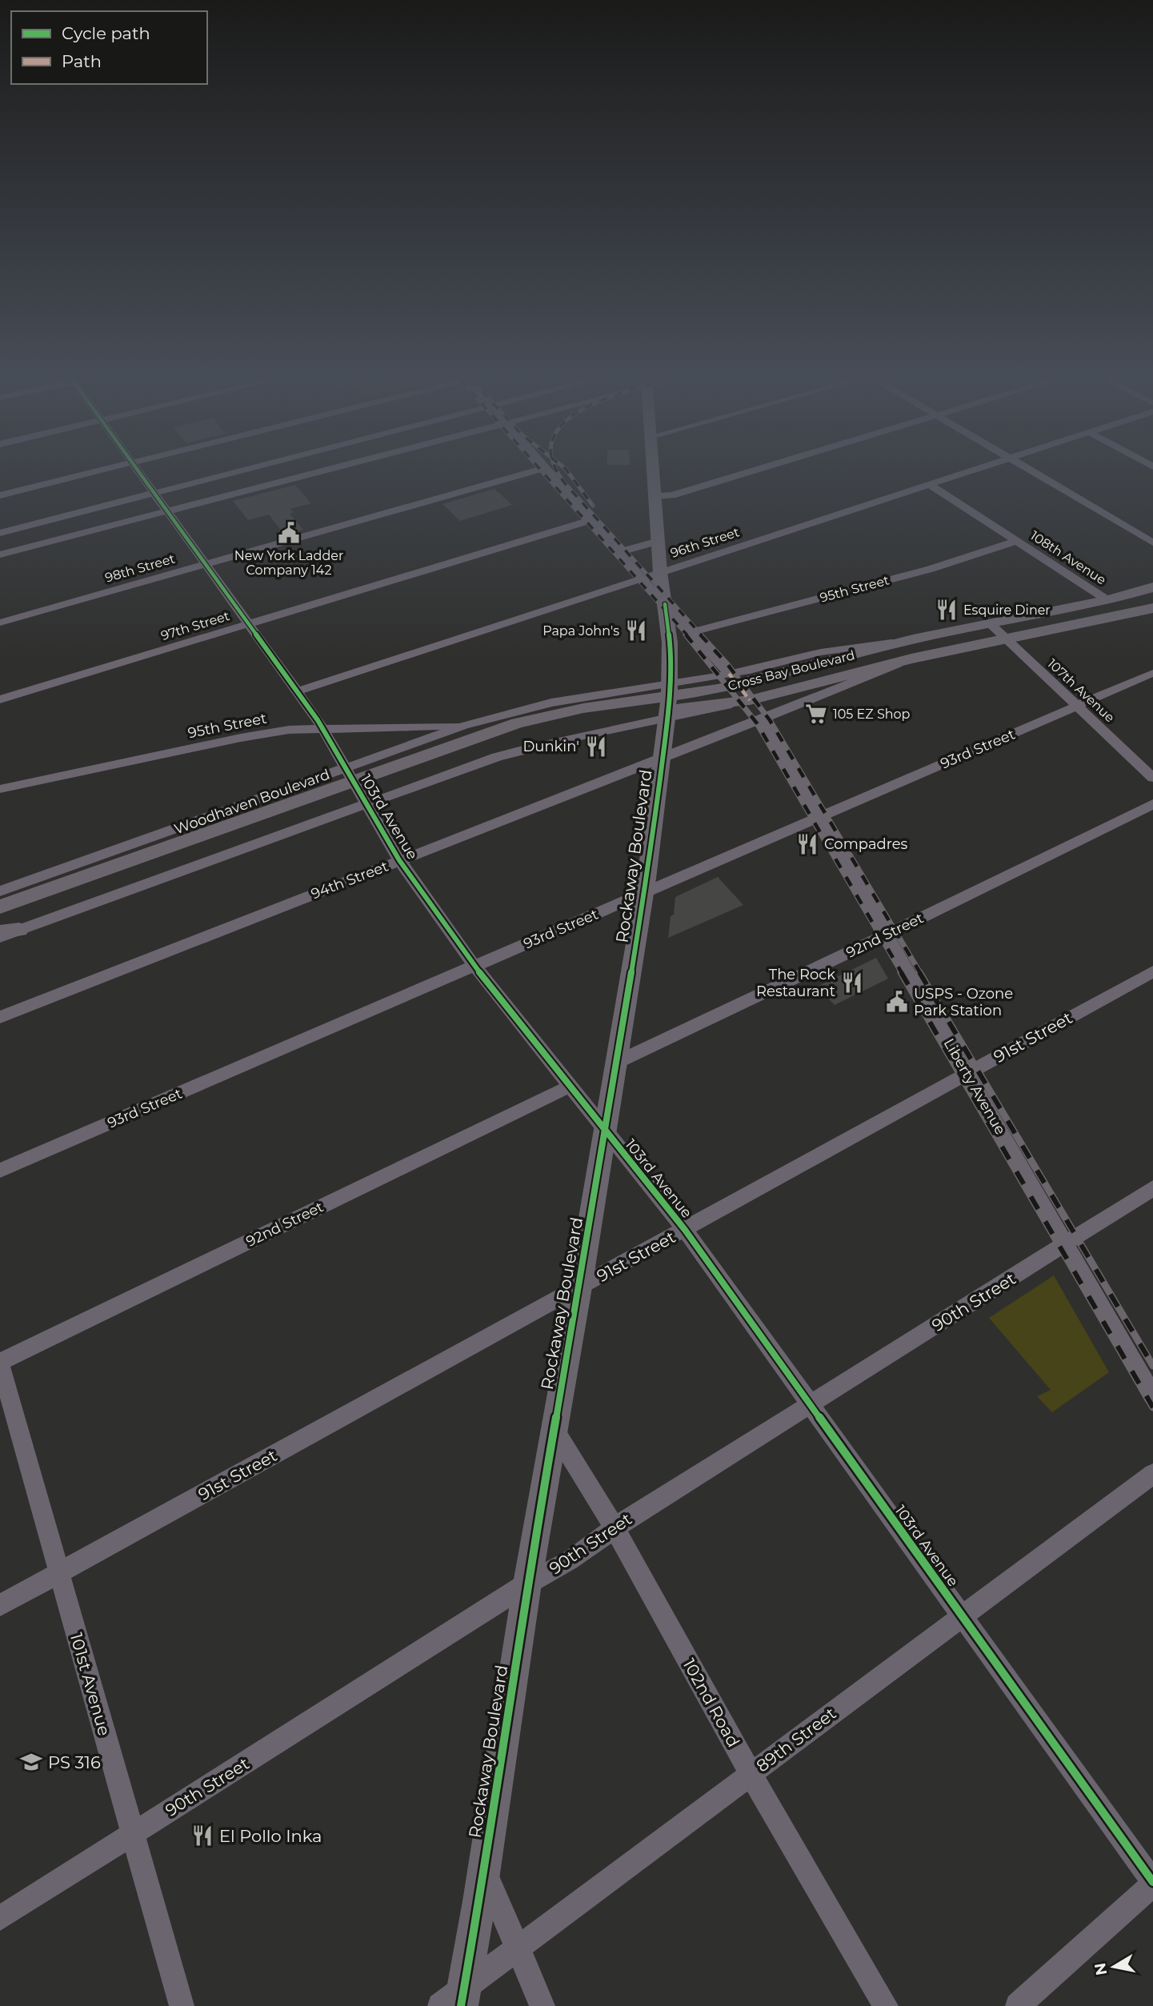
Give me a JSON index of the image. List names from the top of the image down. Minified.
{"streets":{"main road":["Cross Bay Boulevard","Woodhaven Boulevard","Rockaway Boulevard"],"street":["96th Street","108th Avenue","98th Street","95th Street","97th Street","107th Avenue","93rd Street","103rd Avenue","94th Street","92nd Street","91st Street","Liberty Avenue","90th Street","101st Avenue","102nd Road","89th Street"]},"crossings":[["96th Street","108th Avenue"],["96th Street","103rd Avenue"],["96th Street","Rockaway Boulevard"],["108th Avenue","95th Street"],["108th Avenue","Cross Bay Boulevard"],["98th Street","103rd Avenue"],["95th Street","Woodhaven Boulevard"],["95th Street","103rd Avenue"],["97th Street","103rd Avenue"],["Cross Bay Boulevard","107th Avenue"],["Cross Bay Boulevard","Woodhaven Boulevard"],["Cross Bay Boulevard","Rockaway Boulevard"],["Cross Bay Boulevard","94th Street"],["Cross Bay Boulevard","Liberty Avenue"],["107th Avenue","93rd Street"],["93rd Street","103rd Avenue"],["93rd Street","Rockaway Boulevard"],["93rd Street","Liberty Avenue"],["Woodhaven Boulevard","103rd Avenue"],["Woodhaven Boulevard","Rockaway Boulevard"],["103rd Avenue","Rockaway Boulevard"],["103rd Avenue","94th Street"],["103rd Avenue","92nd Street"],["103rd Avenue","91st Street"],["103rd Avenue","90th Street"],["103rd Avenue","89th Street"],["Rockaway Boulevard","94th Street"],["Rockaway Boulevard","92nd Street"],["Rockaway Boulevard","91st Street"],["Rockaway Boulevard","90th Street"],["Rockaway Boulevard","102nd Road"],["Rockaway Boulevard","89th Street"],["94th Street","Liberty Avenue"],["92nd Street","Liberty Avenue"],["92nd Street","101st Avenue"],["91st Street","Liberty Avenue"],["91st Street","101st Avenue"],["Liberty Avenue","90th Street"],["90th Street","101st Avenue"],["90th Street","102nd Road"],["102nd Road","89th Street"]],"places":{"public building":["New York Ladder Company 142","USPS - Ozone Park Station"],"restaurant":["Esquire Diner","Papa John's","Dunkin'","Compadres","The Rock Restaurant","El Pollo Inka"],"supermarket":["105 EZ Shop"],"school or university":["PS 316"]},"legend":["Cycle path","Path"],"north":"left"}
